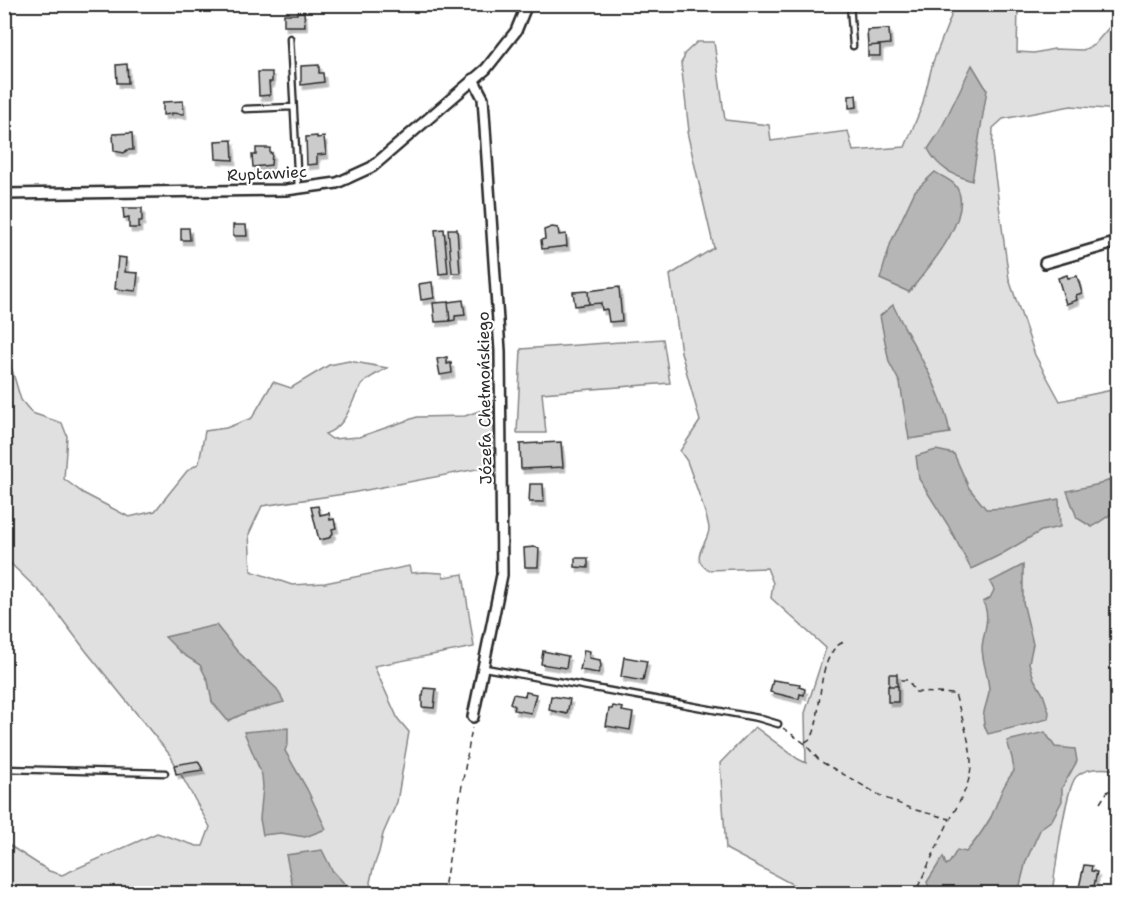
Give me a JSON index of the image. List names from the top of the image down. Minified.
{"streets":{"street":["Ruptawiec","Józefa Chełmońskiego"]},"crossings":[["Ruptawiec","Józefa Chełmońskiego"]]}
